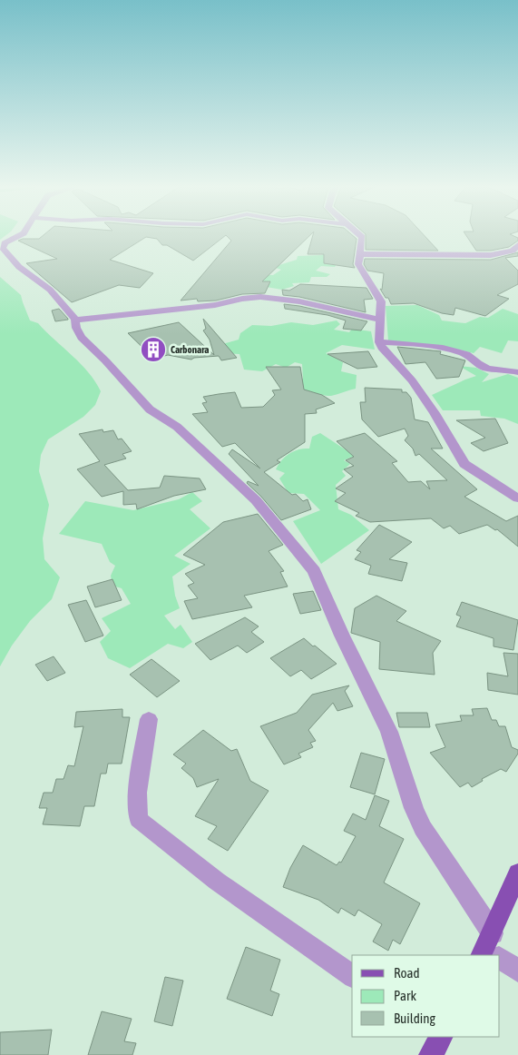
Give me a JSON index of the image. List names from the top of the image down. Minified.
{"places":{"building":["Carbonara"]},"legend":["Road","Park","Building"]}
